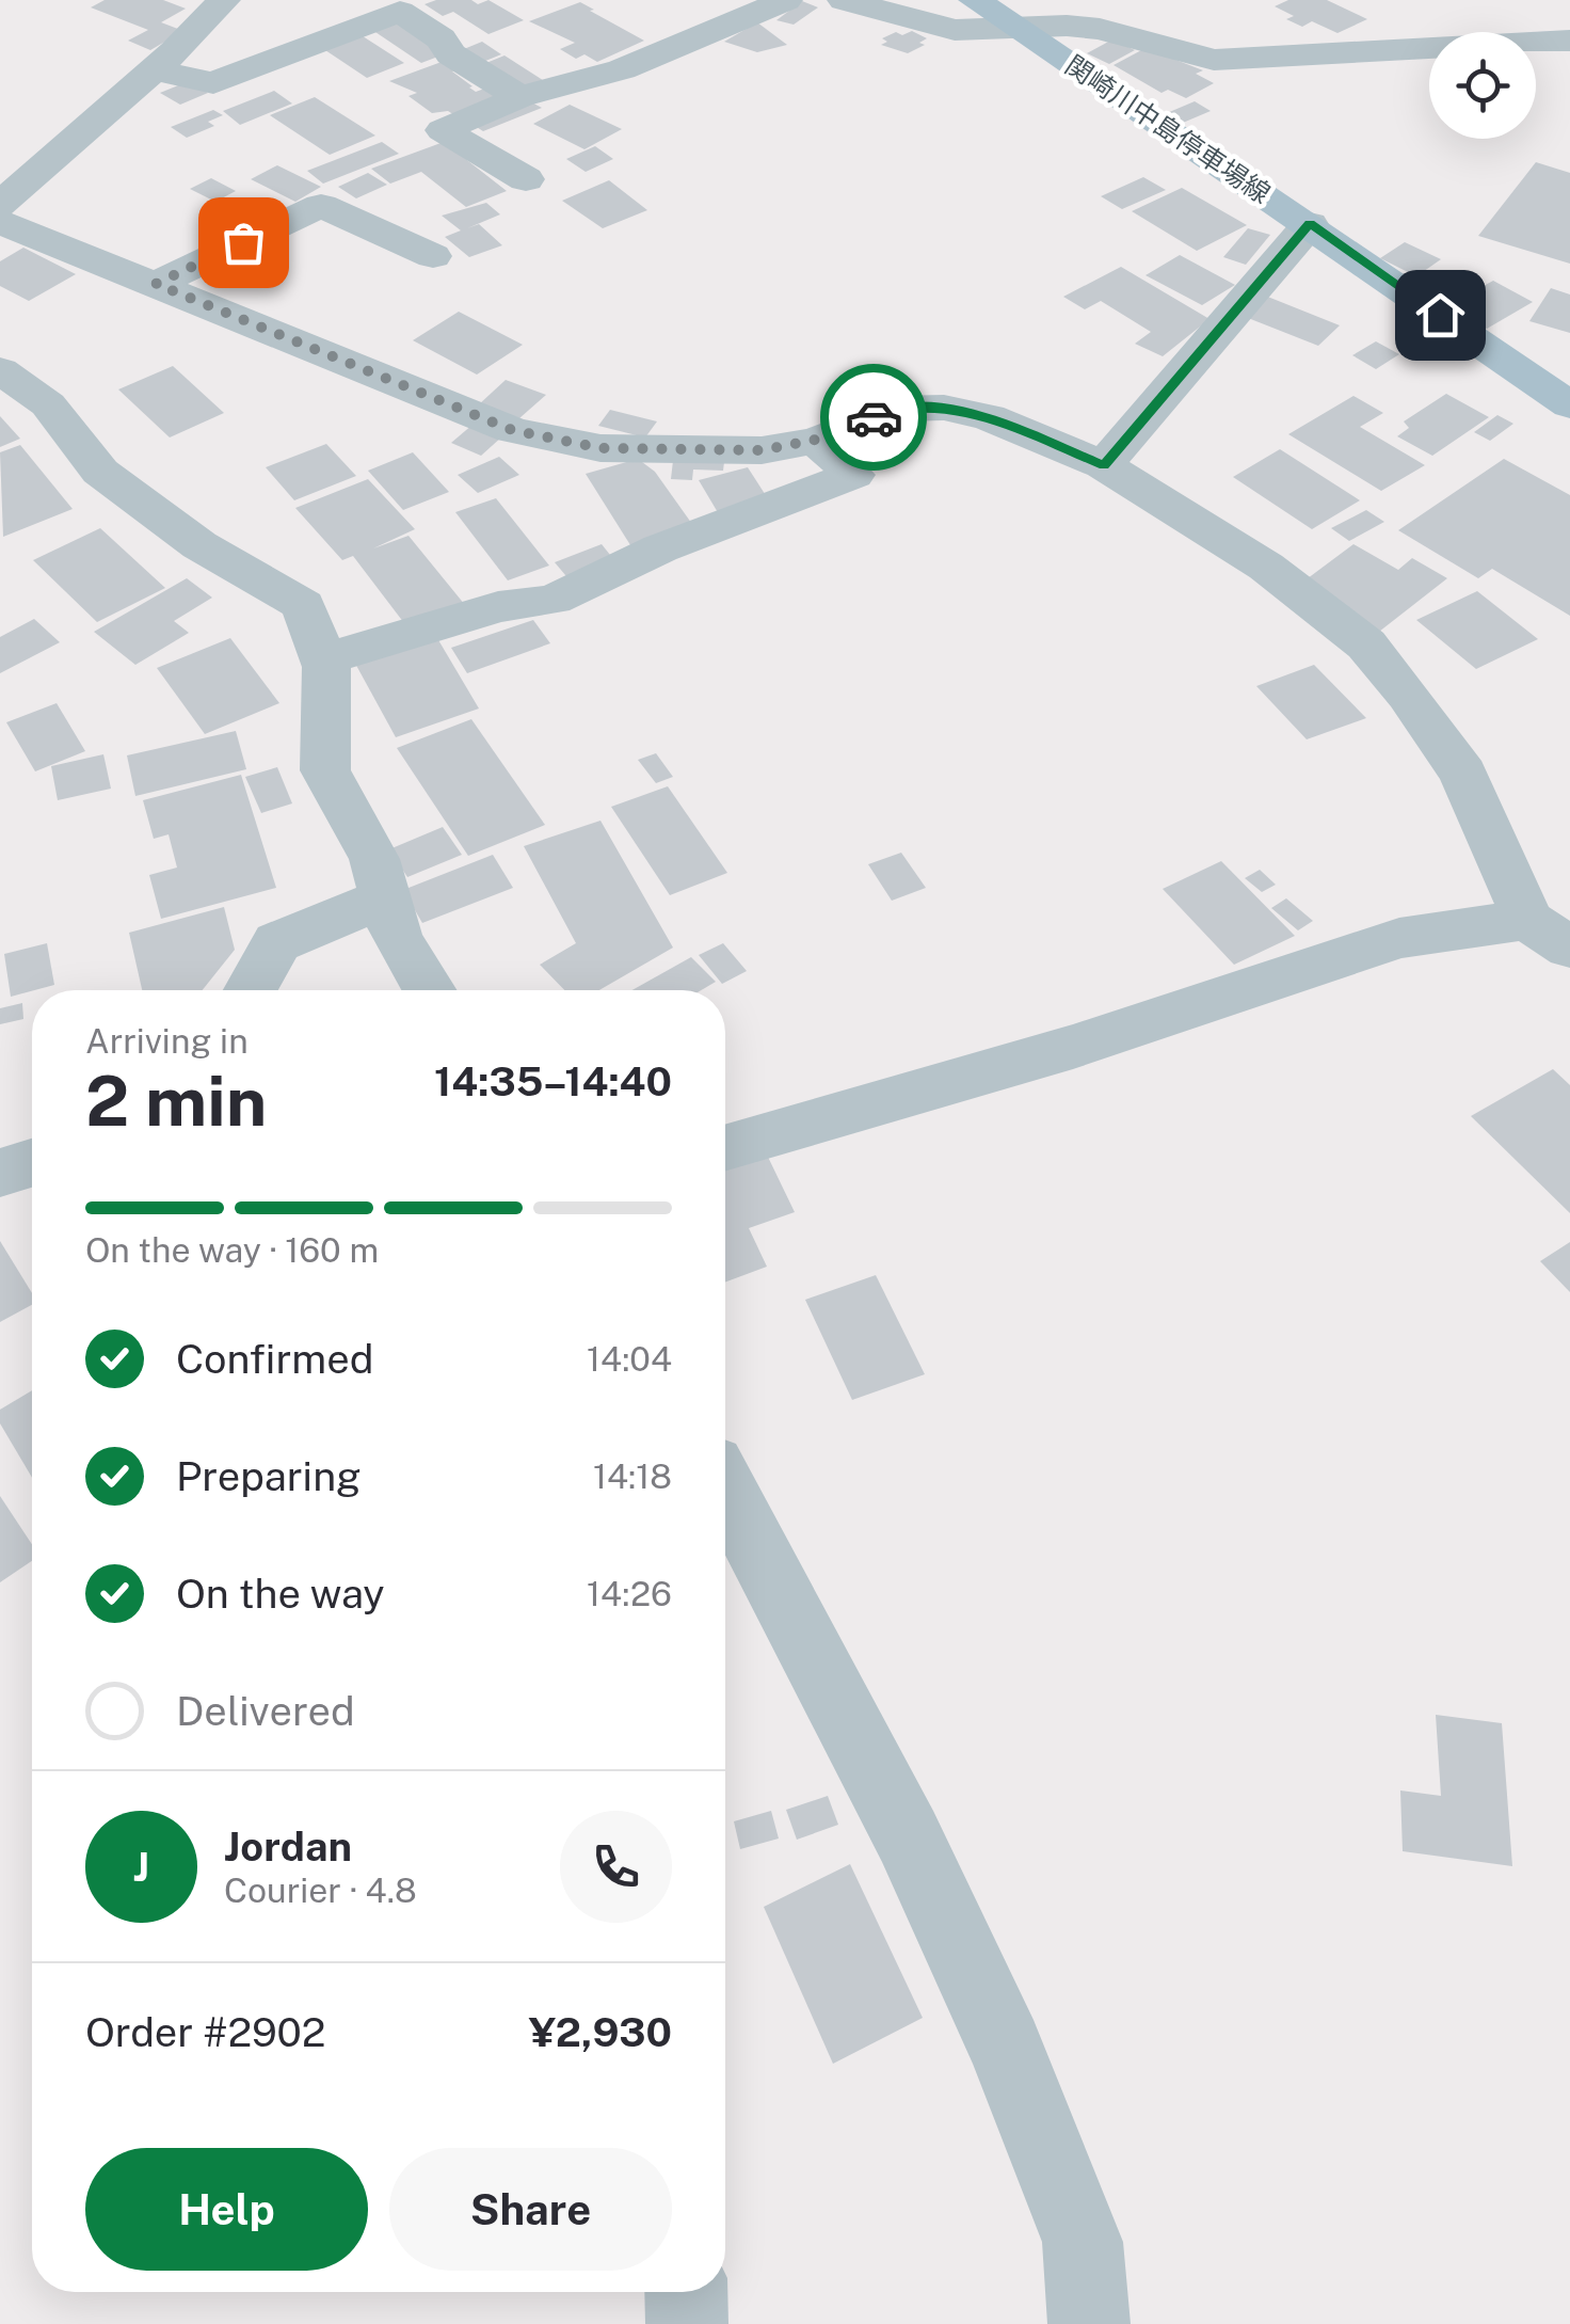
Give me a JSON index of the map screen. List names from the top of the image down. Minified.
{"streets":{"main road":["関崎川中島停車場線"]},"page":{"heading":["2 min","Arriving in","14:35–14:40"],"panel":["Jordan","Courier · 4.8","Order #2902","¥2,930"],"bar":"On the way · 160 m","list":[["Confirmed","14:04"],["Preparing","14:18"],["On the way","14:26"],"Delivered"],"round":"J","buttons":["Help","Share"]}}
